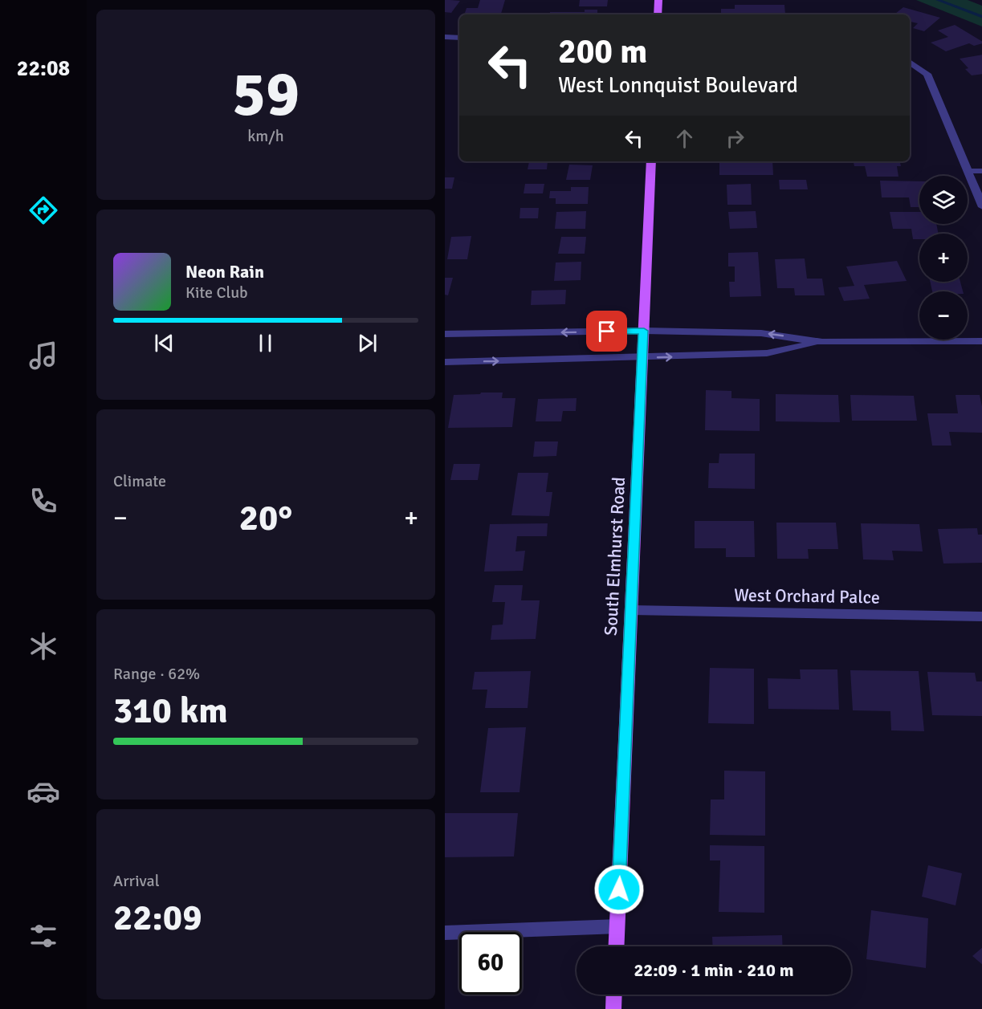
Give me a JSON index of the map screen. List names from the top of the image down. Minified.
{"streets":{"main road":["South Elmhurst Road"],"street":["West Orchard Palce"]},"crossings":[["South Elmhurst Road","West Orchard Palce"]],"page":{"tabs":"22:08","tile":[["59","km/h"],"Climate",["Range · 62%","310 km"],["Arrival","22:09"]],"turn":["200 m","West Lonnquist Boulevard"],"map_buttons":["+","−"],"song":["Neon Rain","Kite Club"],"heat":["−","20°","+"],"limit":"60","trip":"22:09 · 1 min · 210 m"}}
